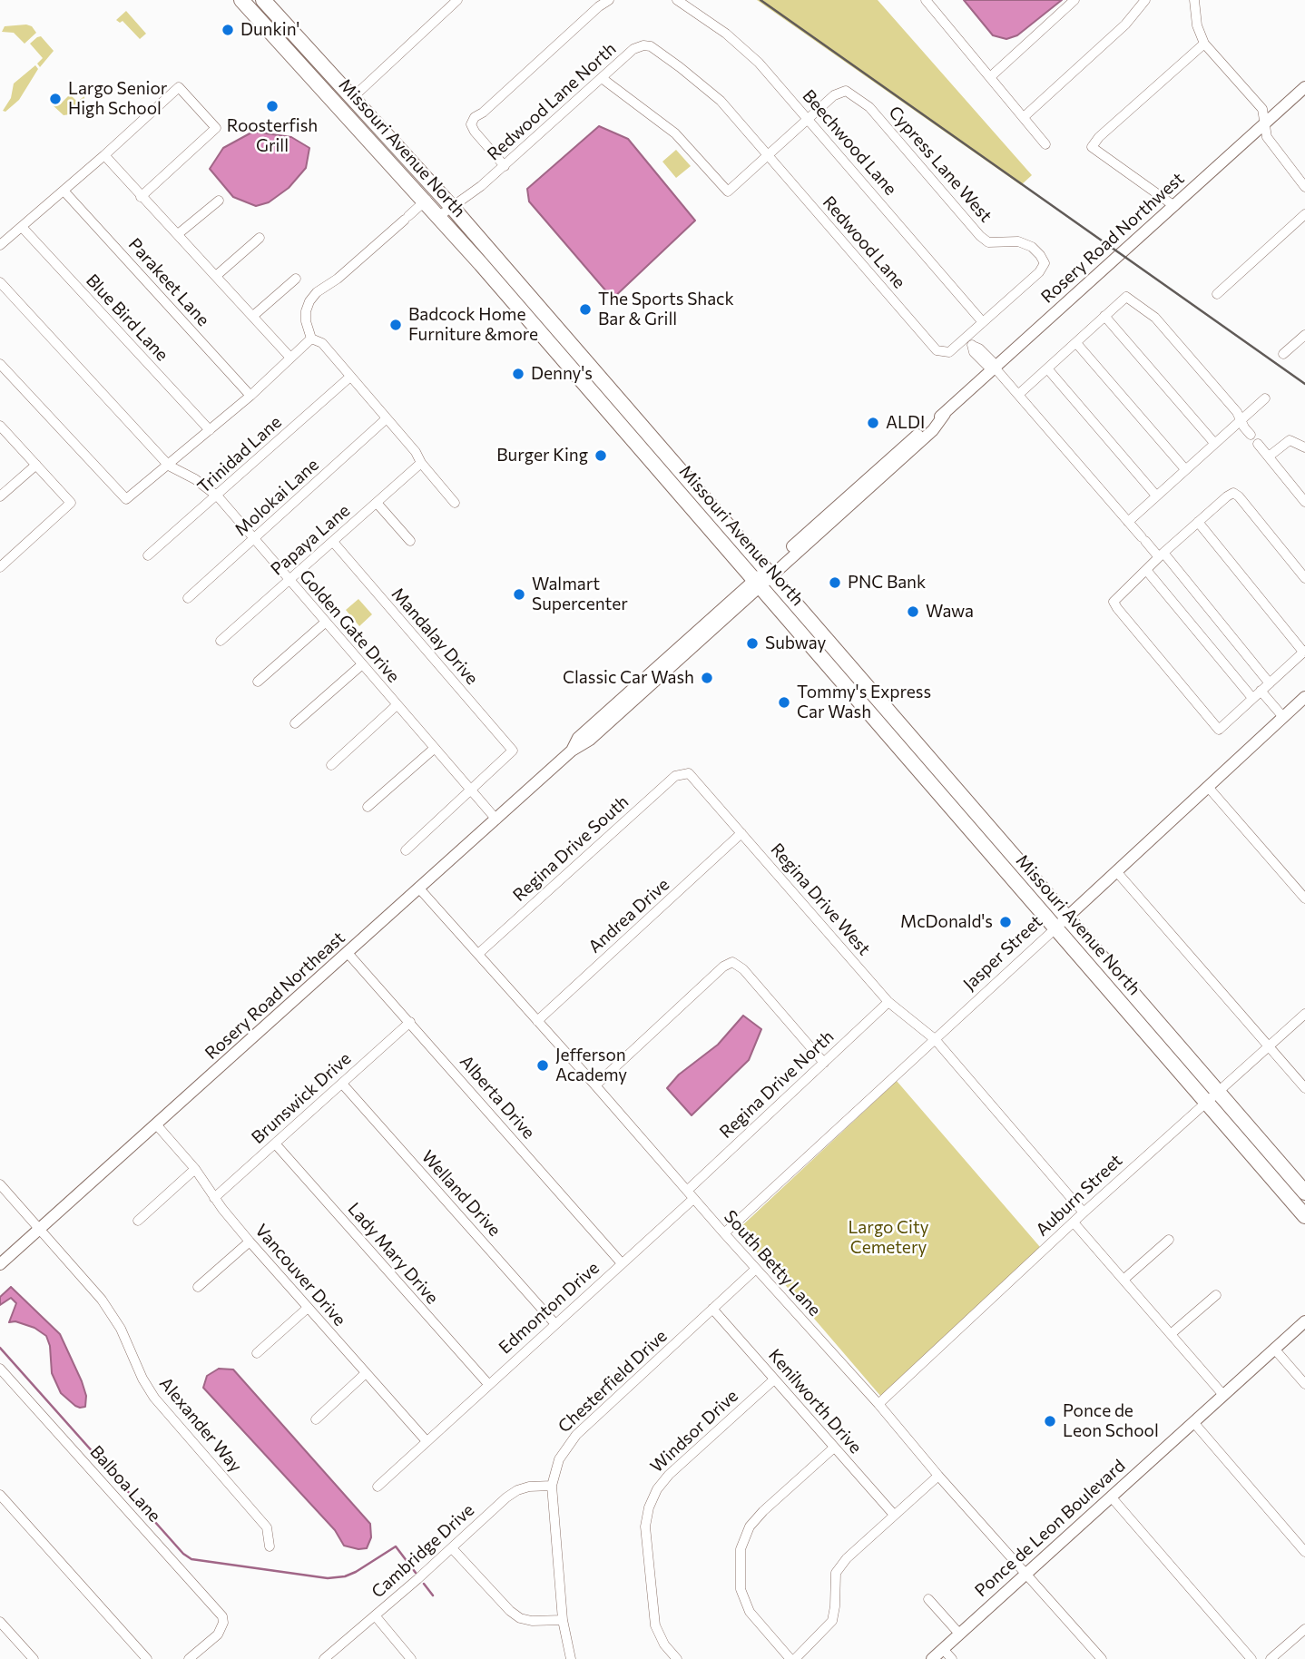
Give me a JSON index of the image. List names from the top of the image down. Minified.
{"streets":{"main road":["Missouri Avenue North"],"street":["Redwood Lane North","Beechwood Lane","Cypress Lane West","Rosery Road Northwest","Redwood Lane","Parakeet Lane","Blue Bird Lane","Trinidad Lane","Molokai Lane","Papaya Lane","Golden Gate Drive","Mandalay Drive","Regina Drive South","Regina Drive West","Andrea Drive","Jasper Street","Rosery Road Northeast","Regina Drive North","Alberta Drive","Brunswick Drive","Welland Drive","Auburn Street","Lady Mary Drive","South Betty Lane","Vancouver Drive","Edmonton Drive","Chesterfield Drive","Kenilworth Drive","Alexander Way","Windsor Drive","Balboa Lane","Ponce de Leon Boulevard","Cambridge Drive"]},"crossings":[["Redwood Lane North","Missouri Avenue North"],["Redwood Lane North","Redwood Lane"],["Beechwood Lane","Cypress Lane West"],["Missouri Avenue North","Rosery Road Northwest"],["Missouri Avenue North","Jasper Street"],["Missouri Avenue North","Rosery Road Northeast"],["Missouri Avenue North","Auburn Street"],["Rosery Road Northwest","Rosery Road Northeast"],["Trinidad Lane","Golden Gate Drive"],["Molokai Lane","Golden Gate Drive"],["Papaya Lane","Golden Gate Drive"],["Papaya Lane","Mandalay Drive"],["Golden Gate Drive","Mandalay Drive"],["Golden Gate Drive","Rosery Road Northeast"],["Regina Drive South","Regina Drive West"],["Regina Drive South","South Betty Lane"],["Regina Drive West","Andrea Drive"],["Regina Drive West","Jasper Street"],["Regina Drive West","Regina Drive North"],["Regina Drive West","Auburn Street"],["Andrea Drive","South Betty Lane"],["Jasper Street","South Betty Lane"],["Rosery Road Northeast","Alberta Drive"],["Rosery Road Northeast","South Betty Lane"],["Rosery Road Northeast","Vancouver Drive"],["Rosery Road Northeast","Alexander Way"],["Regina Drive North","South Betty Lane"],["Alberta Drive","Brunswick Drive"],["Alberta Drive","Edmonton Drive"],["Brunswick Drive","Welland Drive"],["Brunswick Drive","Lady Mary Drive"],["Brunswick Drive","Vancouver Drive"],["Welland Drive","Edmonton Drive"],["Auburn Street","South Betty Lane"],["Lady Mary Drive","Edmonton Drive"],["South Betty Lane","Edmonton Drive"],["South Betty Lane","Chesterfield Drive"],["South Betty Lane","Ponce de Leon Boulevard"],["Vancouver Drive","Edmonton Drive"],["Chesterfield Drive","Kenilworth Drive"],["Chesterfield Drive","Cambridge Drive"],["Kenilworth Drive","Windsor Drive"]],"parks":["Largo City Cemetery"],"places":["Dunkin'","Largo Senior High School","Roosterfish Grill","The Sports Shack Bar & Grill","Badcock Home Furniture &more","Denny's","ALDI","Burger King","PNC Bank","Walmart Supercenter","Wawa","Subway","Classic Car Wash","Tommy's Express Car Wash","McDonald's","Jefferson Academy","Ponce de Leon School"]}
